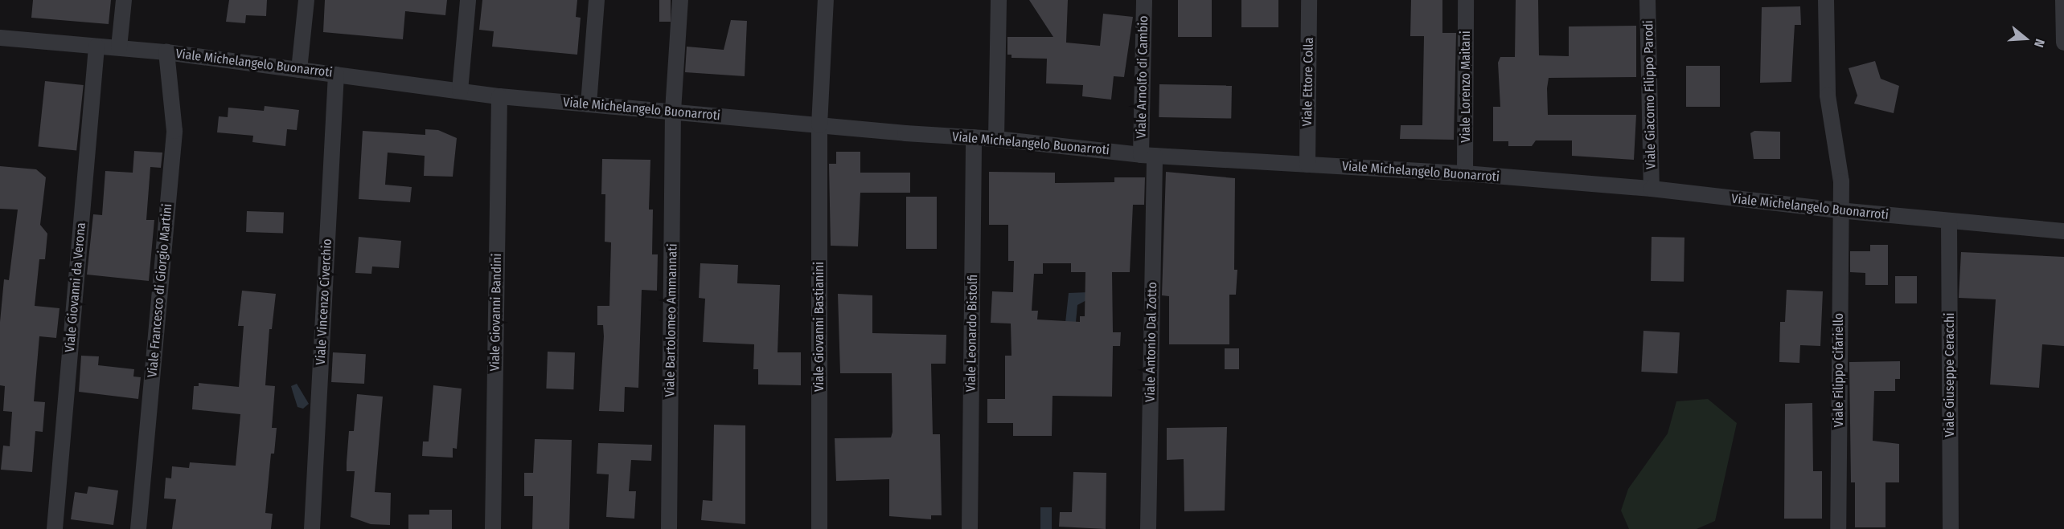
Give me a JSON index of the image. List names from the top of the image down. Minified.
{"streets":{"street":["Viale Michelangelo Buonarroti","Viale Arnolfo di Cambio","Viale Ettore Colla","Viale Lorenzo Maitani","Viale Giacomo Filippo Parodi","Viale Giovanni da Verona","Viale Francesco di Giorgio Martini","Viale Vincenzo Civerchio","Viale Giovanni Bandini","Viale Bartolomeo Ammannati","Viale Giovanni Bastianini","Viale Leonardo Bistolfi","Viale Antonio Dal Zotto","Viale Filippo Cifariello","Viale Giuseppe Ceracchi"]},"crossings":[["Viale Michelangelo Buonarroti","Viale Arnolfo di Cambio"],["Viale Michelangelo Buonarroti","Viale Ettore Colla"],["Viale Michelangelo Buonarroti","Viale Lorenzo Maitani"],["Viale Michelangelo Buonarroti","Viale Giacomo Filippo Parodi"],["Viale Michelangelo Buonarroti","Viale Giovanni da Verona"],["Viale Michelangelo Buonarroti","Viale Francesco di Giorgio Martini"],["Viale Michelangelo Buonarroti","Viale Vincenzo Civerchio"],["Viale Michelangelo Buonarroti","Viale Giovanni Bandini"],["Viale Michelangelo Buonarroti","Viale Bartolomeo Ammannati"],["Viale Michelangelo Buonarroti","Viale Giovanni Bastianini"],["Viale Michelangelo Buonarroti","Viale Leonardo Bistolfi"],["Viale Michelangelo Buonarroti","Viale Antonio Dal Zotto"],["Viale Michelangelo Buonarroti","Viale Filippo Cifariello"],["Viale Michelangelo Buonarroti","Viale Giuseppe Ceracchi"],["Viale Arnolfo di Cambio","Viale Antonio Dal Zotto"]],"north":"right"}
